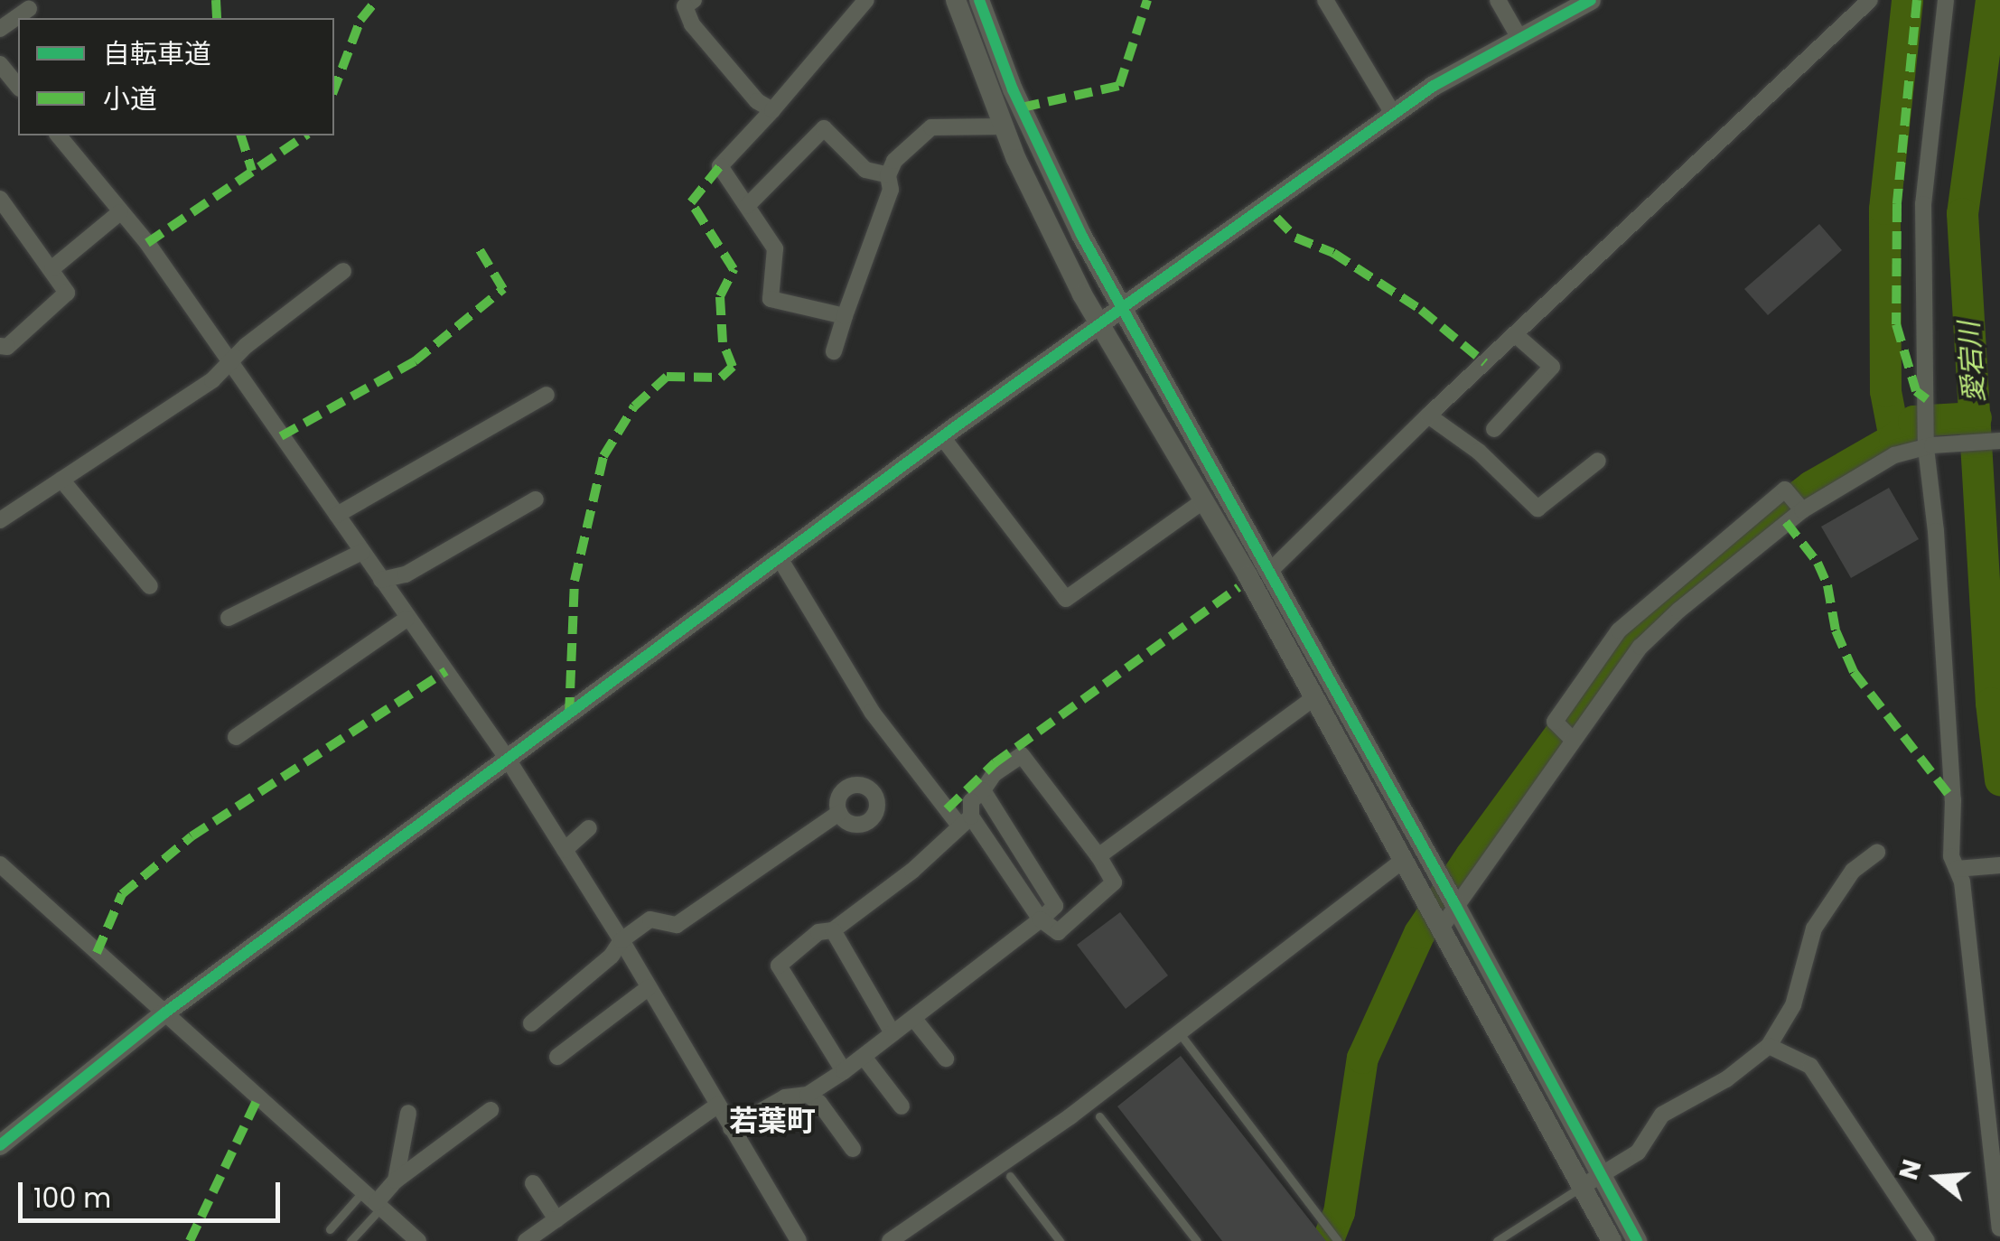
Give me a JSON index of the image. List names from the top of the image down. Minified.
{"districts":["若葉町"],"water":["愛宕川"],"legend":["自転車道","小道"],"scale_bar":"100 m","north":"left"}
